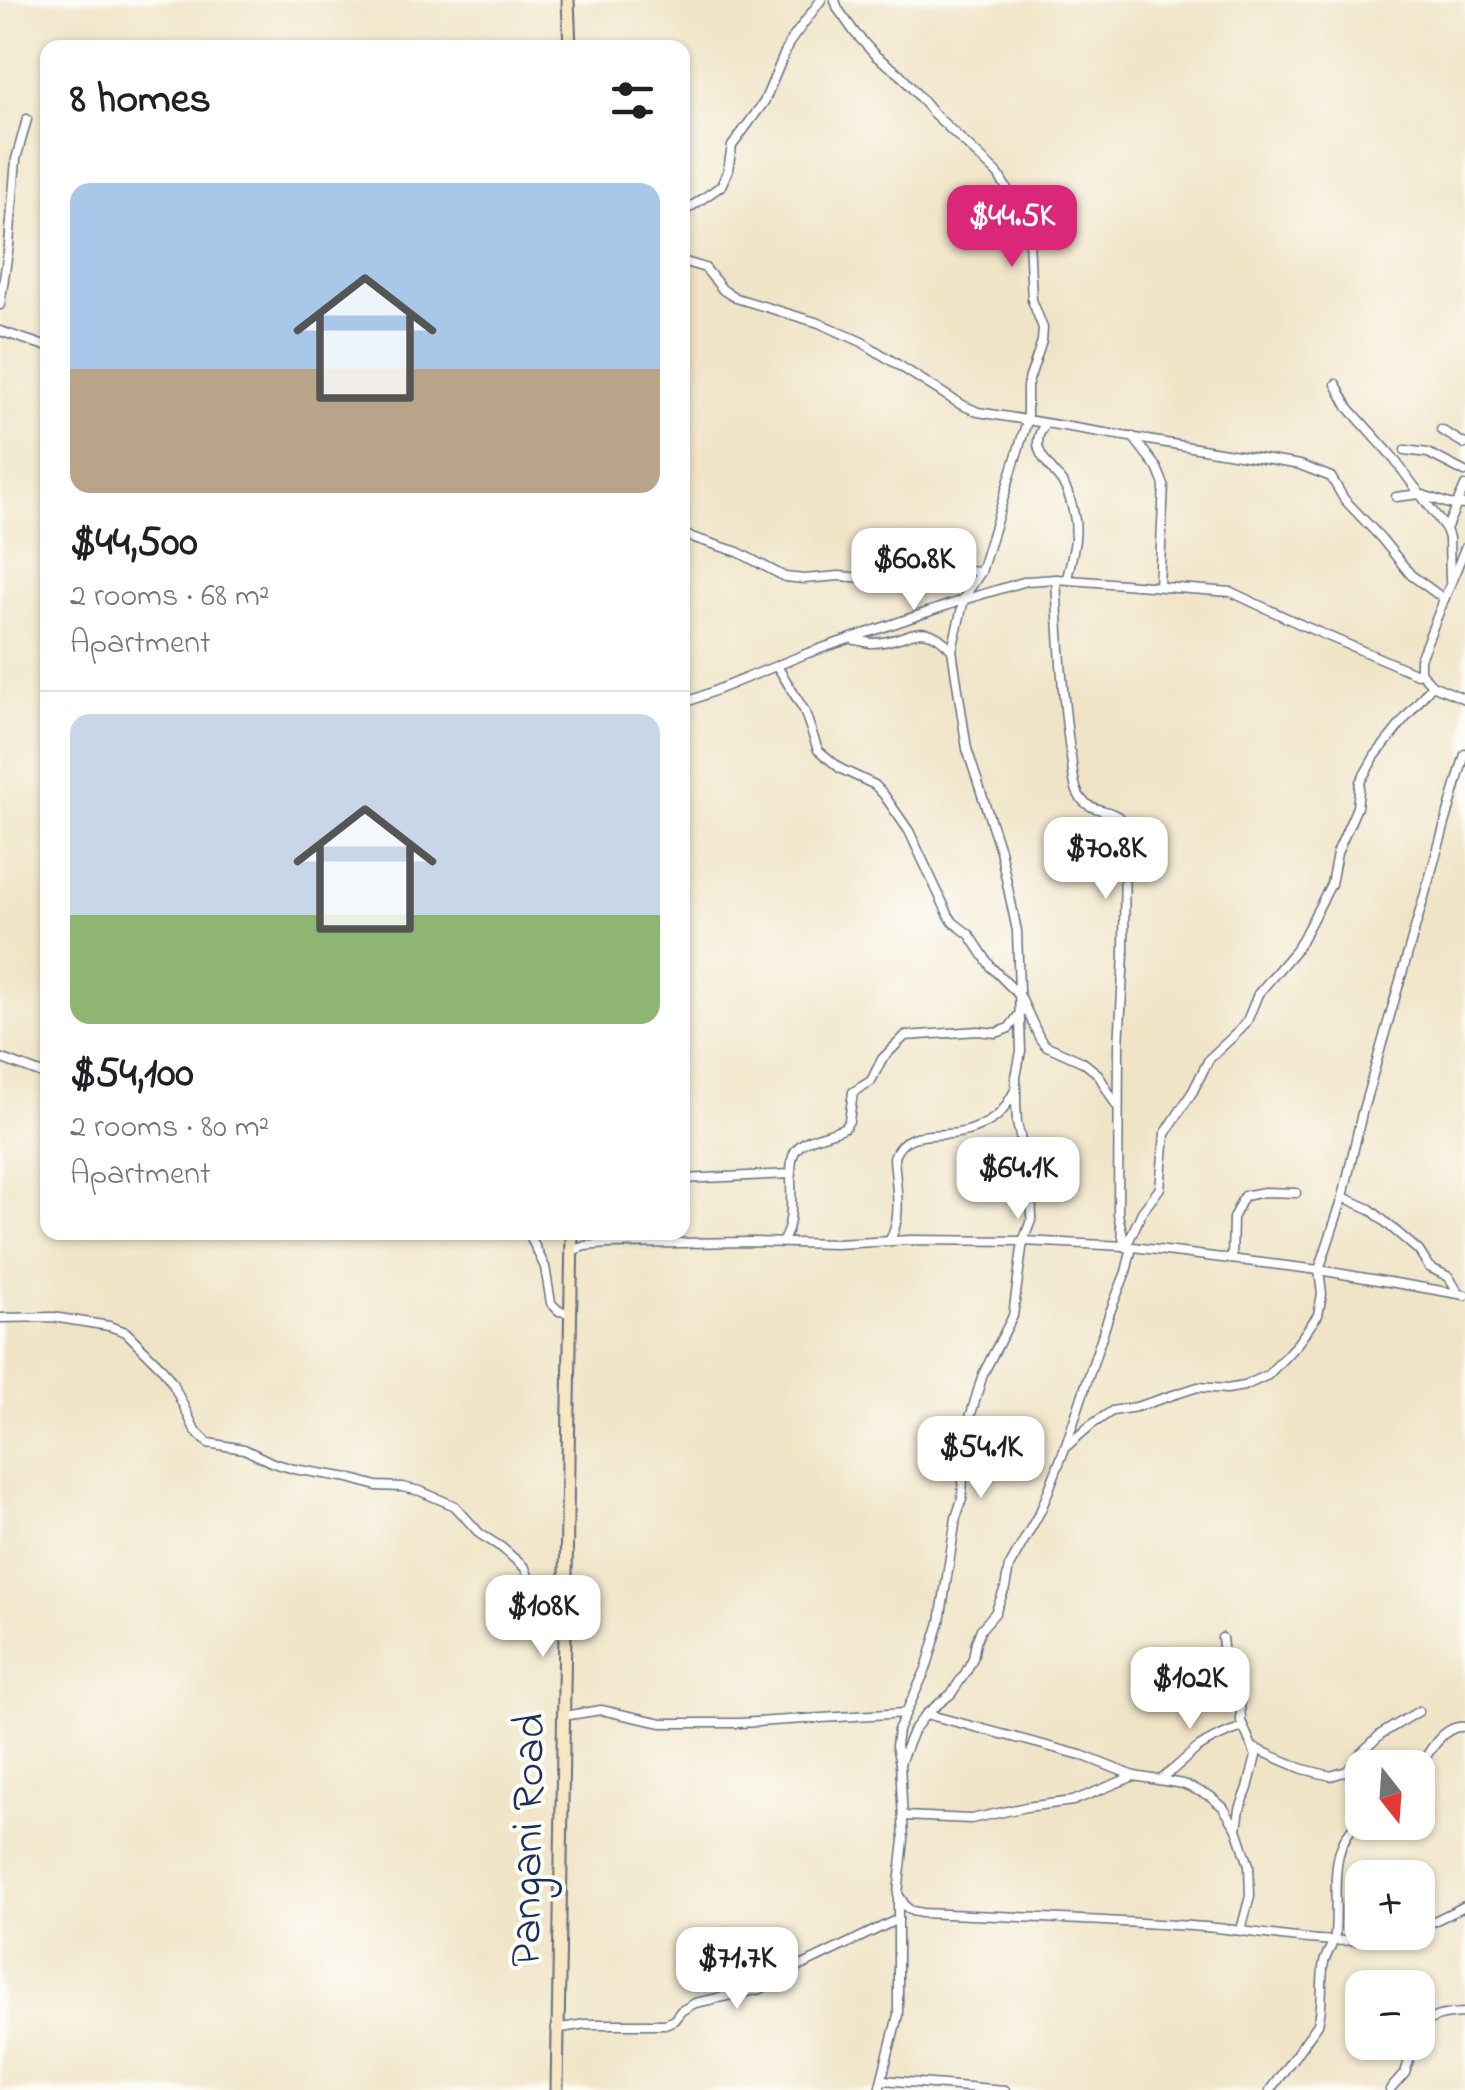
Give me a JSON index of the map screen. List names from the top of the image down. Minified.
{"streets":{"main road":["Pangani Road"]},"north":"bottom","page":{"heading":"8 homes","list":[{"name":"$44,500","note":"2 rooms · 68 m² · Apartment"},{"name":"$54,100","note":"2 rooms · 80 m² · Apartment"}],"price":["$44.5K","$60.8K","$70.8K","$64.1K","$54.1K","$108K","$102K","$71.7K"],"map_buttons":["+","−"]}}
